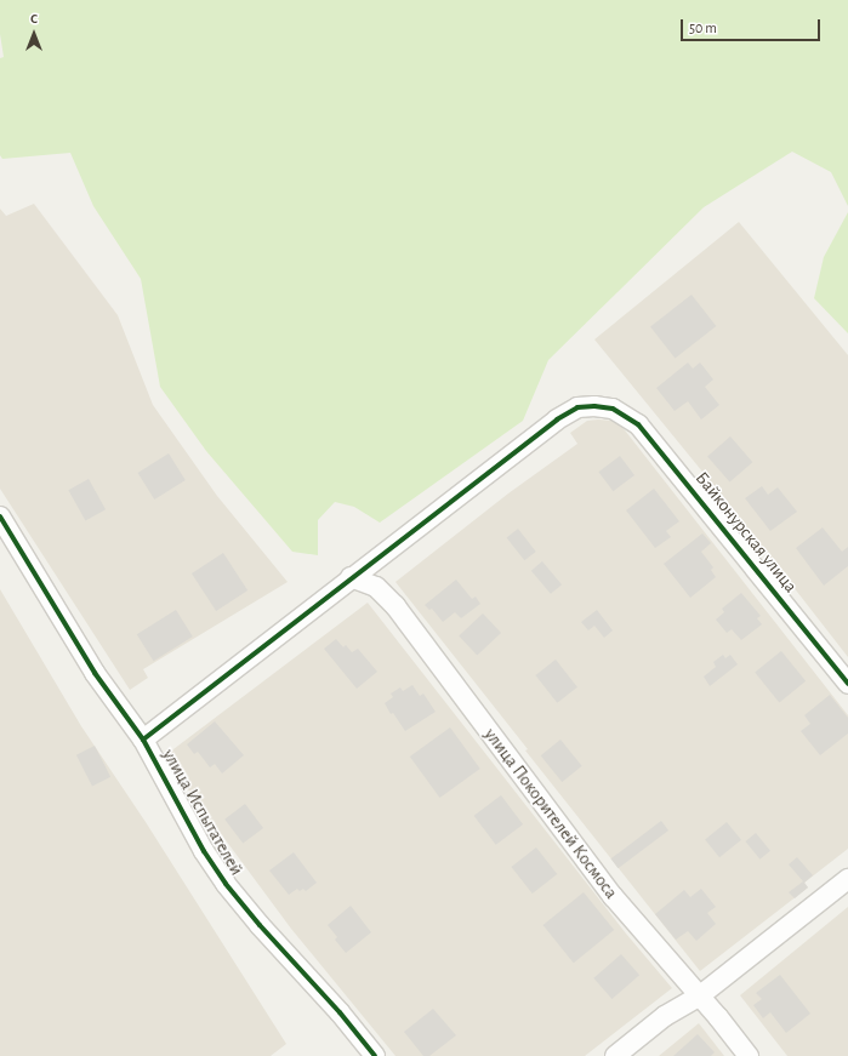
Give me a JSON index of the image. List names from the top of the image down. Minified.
{"streets":{"street":["Байконурская улица","улица Испытателей","улица Покорителей Космоса"]},"crossings":[["Байконурская улица","улица Покорителей Космоса"]],"scale_bar":"50 m","north":"top"}
